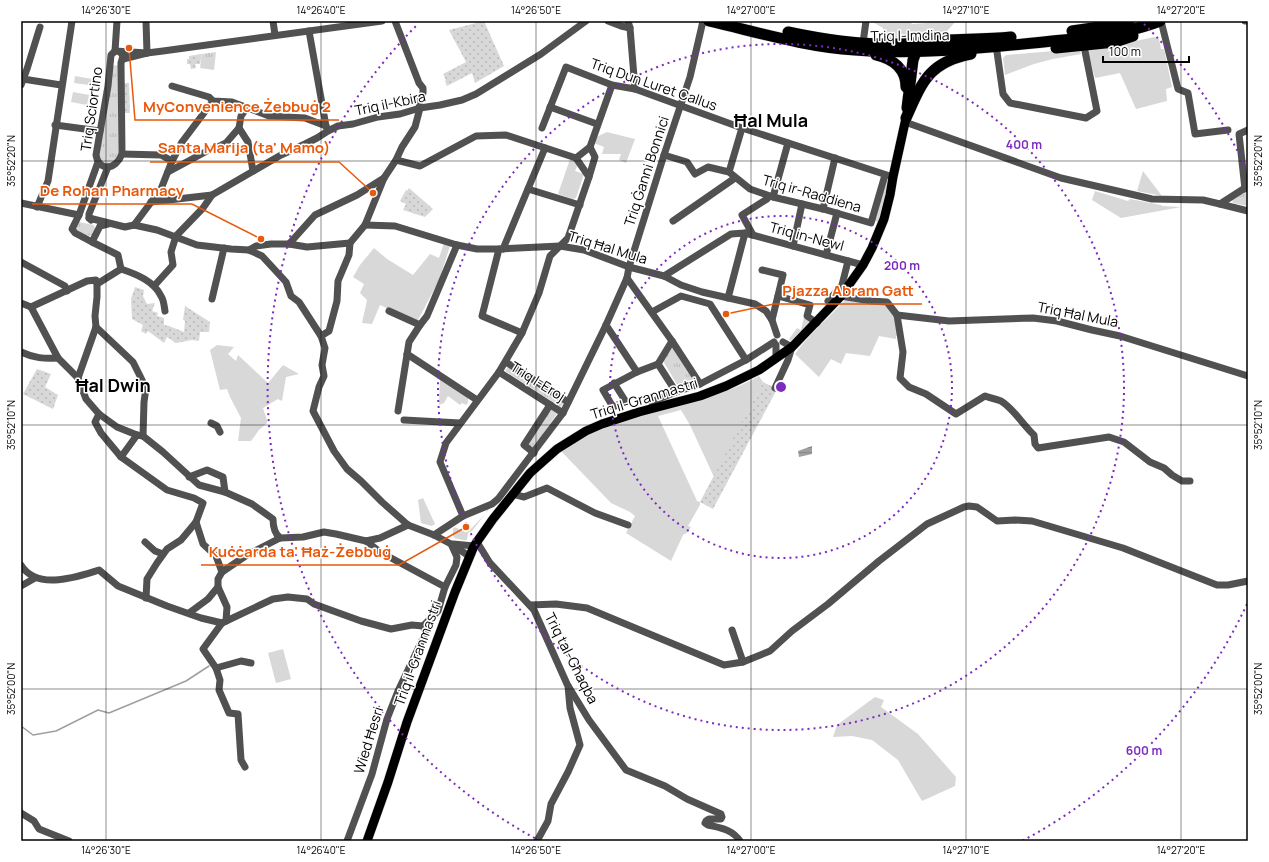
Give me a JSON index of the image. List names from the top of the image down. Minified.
{"streets":{"highway":["Triq l-Imdina"],"main road":["Triq il-Granmastri"],"street":["Triq Dun Luret Callus","Triq il-Kbira","Triq Sciortino","Triq Ġanni Bonnici","Triq ir-Raddiena","Triq in-Newl","Triq Ħal Mula","Triq l-Eroj","Triq tal-Għaqba","Wied Ħesri"]},"crossings":[["Triq Dun Luret Callus","Triq Ġanni Bonnici"],["Triq Dun Luret Callus","Triq ir-Raddiena"],["Triq Dun Luret Callus","Triq il-Granmastri"],["Triq Ġanni Bonnici","Triq ir-Raddiena"],["Triq Ġanni Bonnici","Triq Ħal Mula"],["Triq Ġanni Bonnici","Triq l-Eroj"],["Triq ir-Raddiena","Triq il-Granmastri"],["Triq in-Newl","Triq il-Granmastri"],["Triq Ħal Mula","Triq il-Granmastri"],["Triq il-Granmastri","Triq tal-Għaqba"]],"districts":["Ħal Mula","Ħal Dwin"],"places":["MyConvenience Żebbuġ 2","Santa Marija (ta' Mamo)","De Rohan Pharmacy","Pjazza Abram Gatt","Kuċċarda ta' Ħaż-Żebbuġ"],"scale_bar":"100 m","coordinates":["14°26'30\"E","14°26'40\"E","14°26'50\"E","14°27'00\"E","14°27'10\"E","14°27'20\"E","35°52'20\"N","35°52'10\"N","35°52'00\"N"],"rings":["400 m","200 m","600 m"]}
